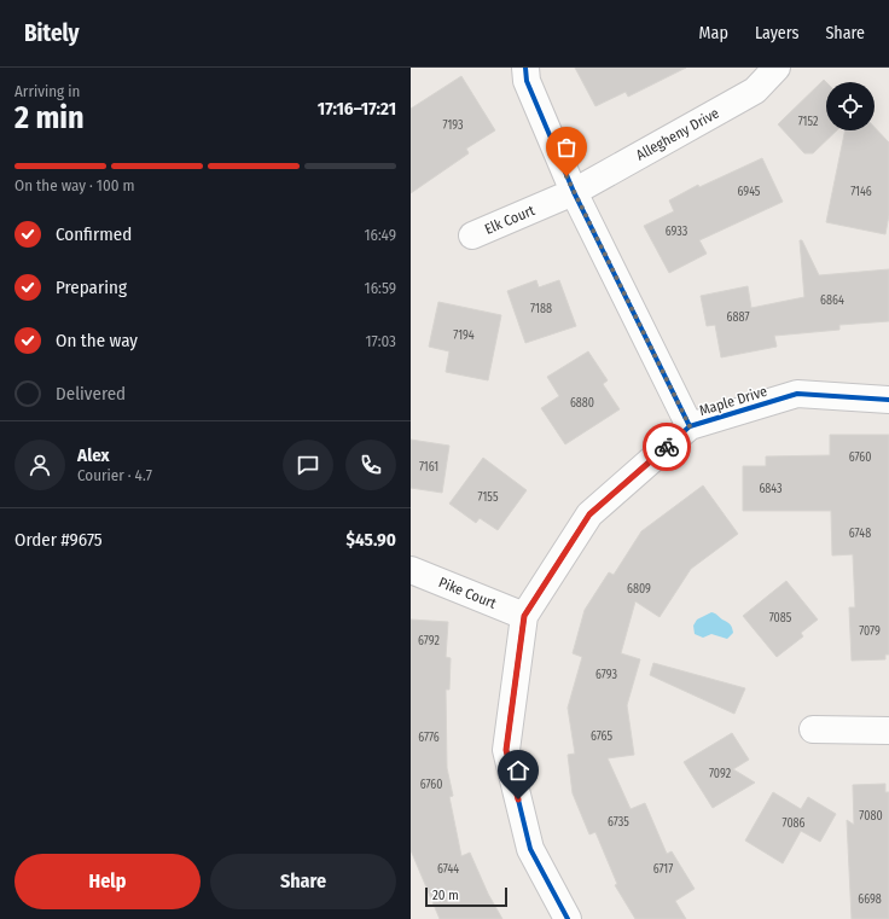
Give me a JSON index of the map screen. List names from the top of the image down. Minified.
{"streets":{"street":["Allegheny Drive","Elk Court","Maple Drive","Pike Court"]},"crossings":[["Allegheny Drive","Elk Court"],["Maple Drive","Pike Court"]],"house_numbers":["7152","7193","6945","7146","6933","6864","7188","6887","7194","6880","6760","7161","6843","7155","6748","6809","7085","7079","6792","6793","6765","6776","7092","6760","7080","6735","7086","6744","6717","6698"],"scale_bar":"20 m","page":{"header":"Bitely","nav":["Map","Layers","Share"],"heading":["2 min","Arriving in","17:16–17:21"],"panel":["Alex","Courier · 4.7","Order #9675","$45.90"],"bar":"On the way · 100 m","list":[["Confirmed","16:49"],["Preparing","16:59"],["On the way","17:03"],"Delivered"],"buttons":["Help","Share"],"scale":"20 m"}}
